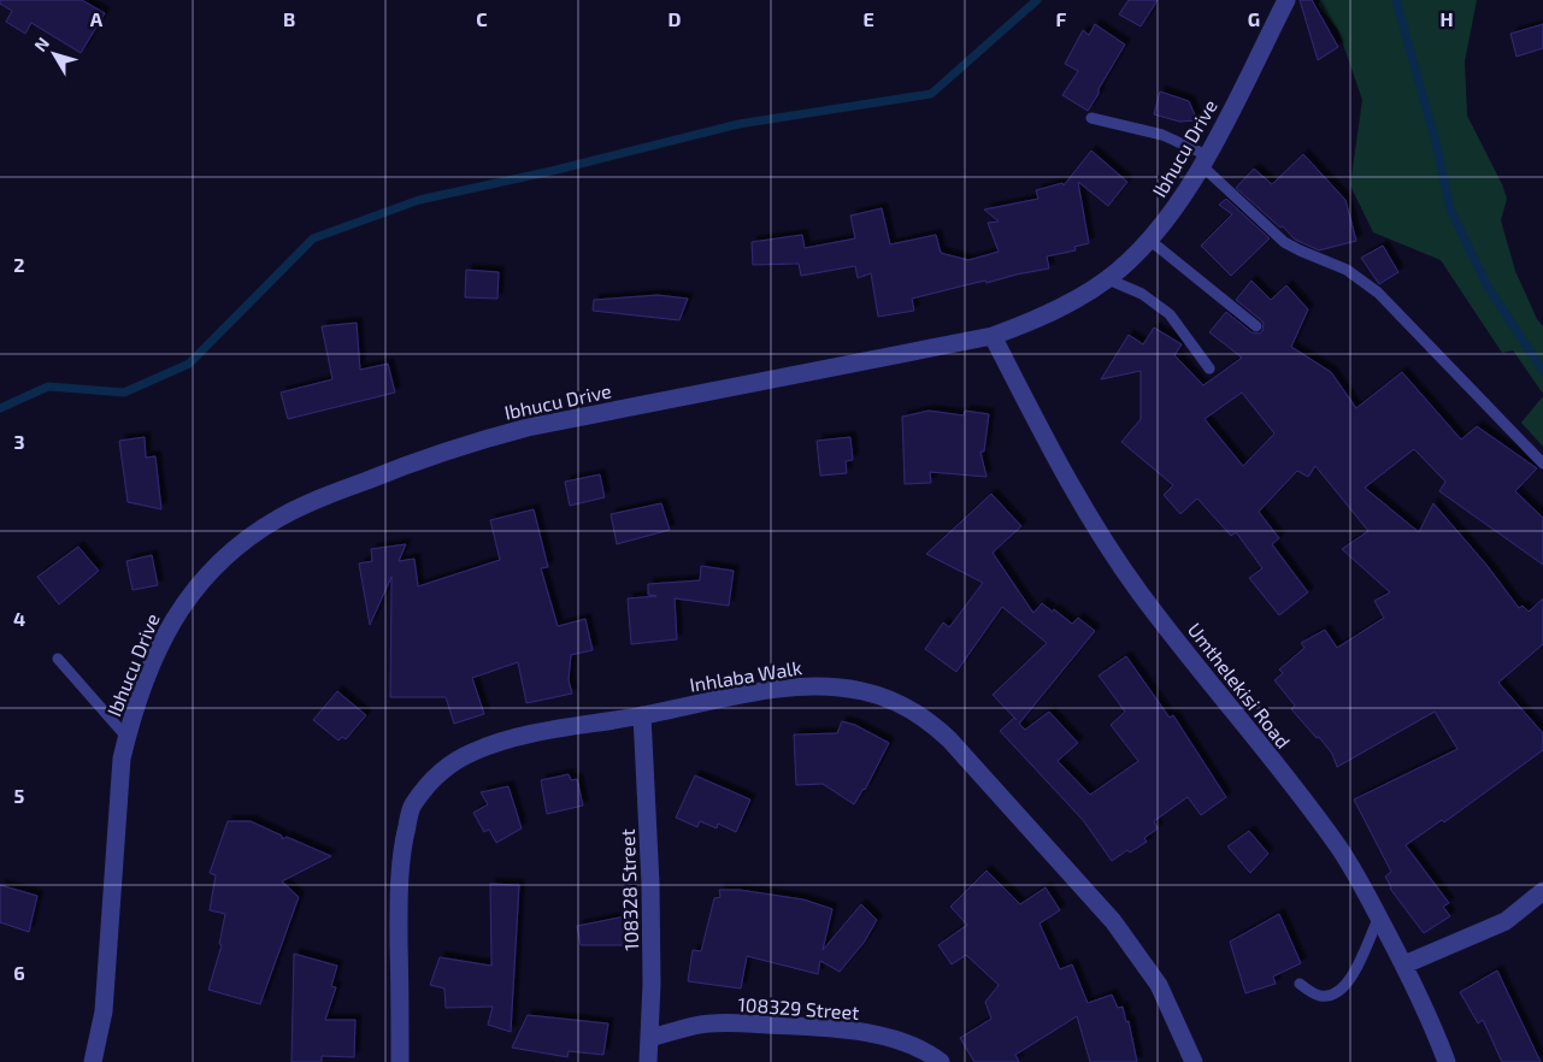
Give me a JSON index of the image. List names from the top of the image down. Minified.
{"streets":{"street":["Ibhucu Drive","Inhlaba Walk","Umthelekisi Road","108328 Street","108329 Street"]},"crossings":[["Ibhucu Drive","Umthelekisi Road"],["Inhlaba Walk","108328 Street"],["108328 Street","108329 Street"]],"north":"top left","grid":{"columns":["A","B","C","D","E","F","G","H"],"rows":["2","3","4","5","6"]}}
